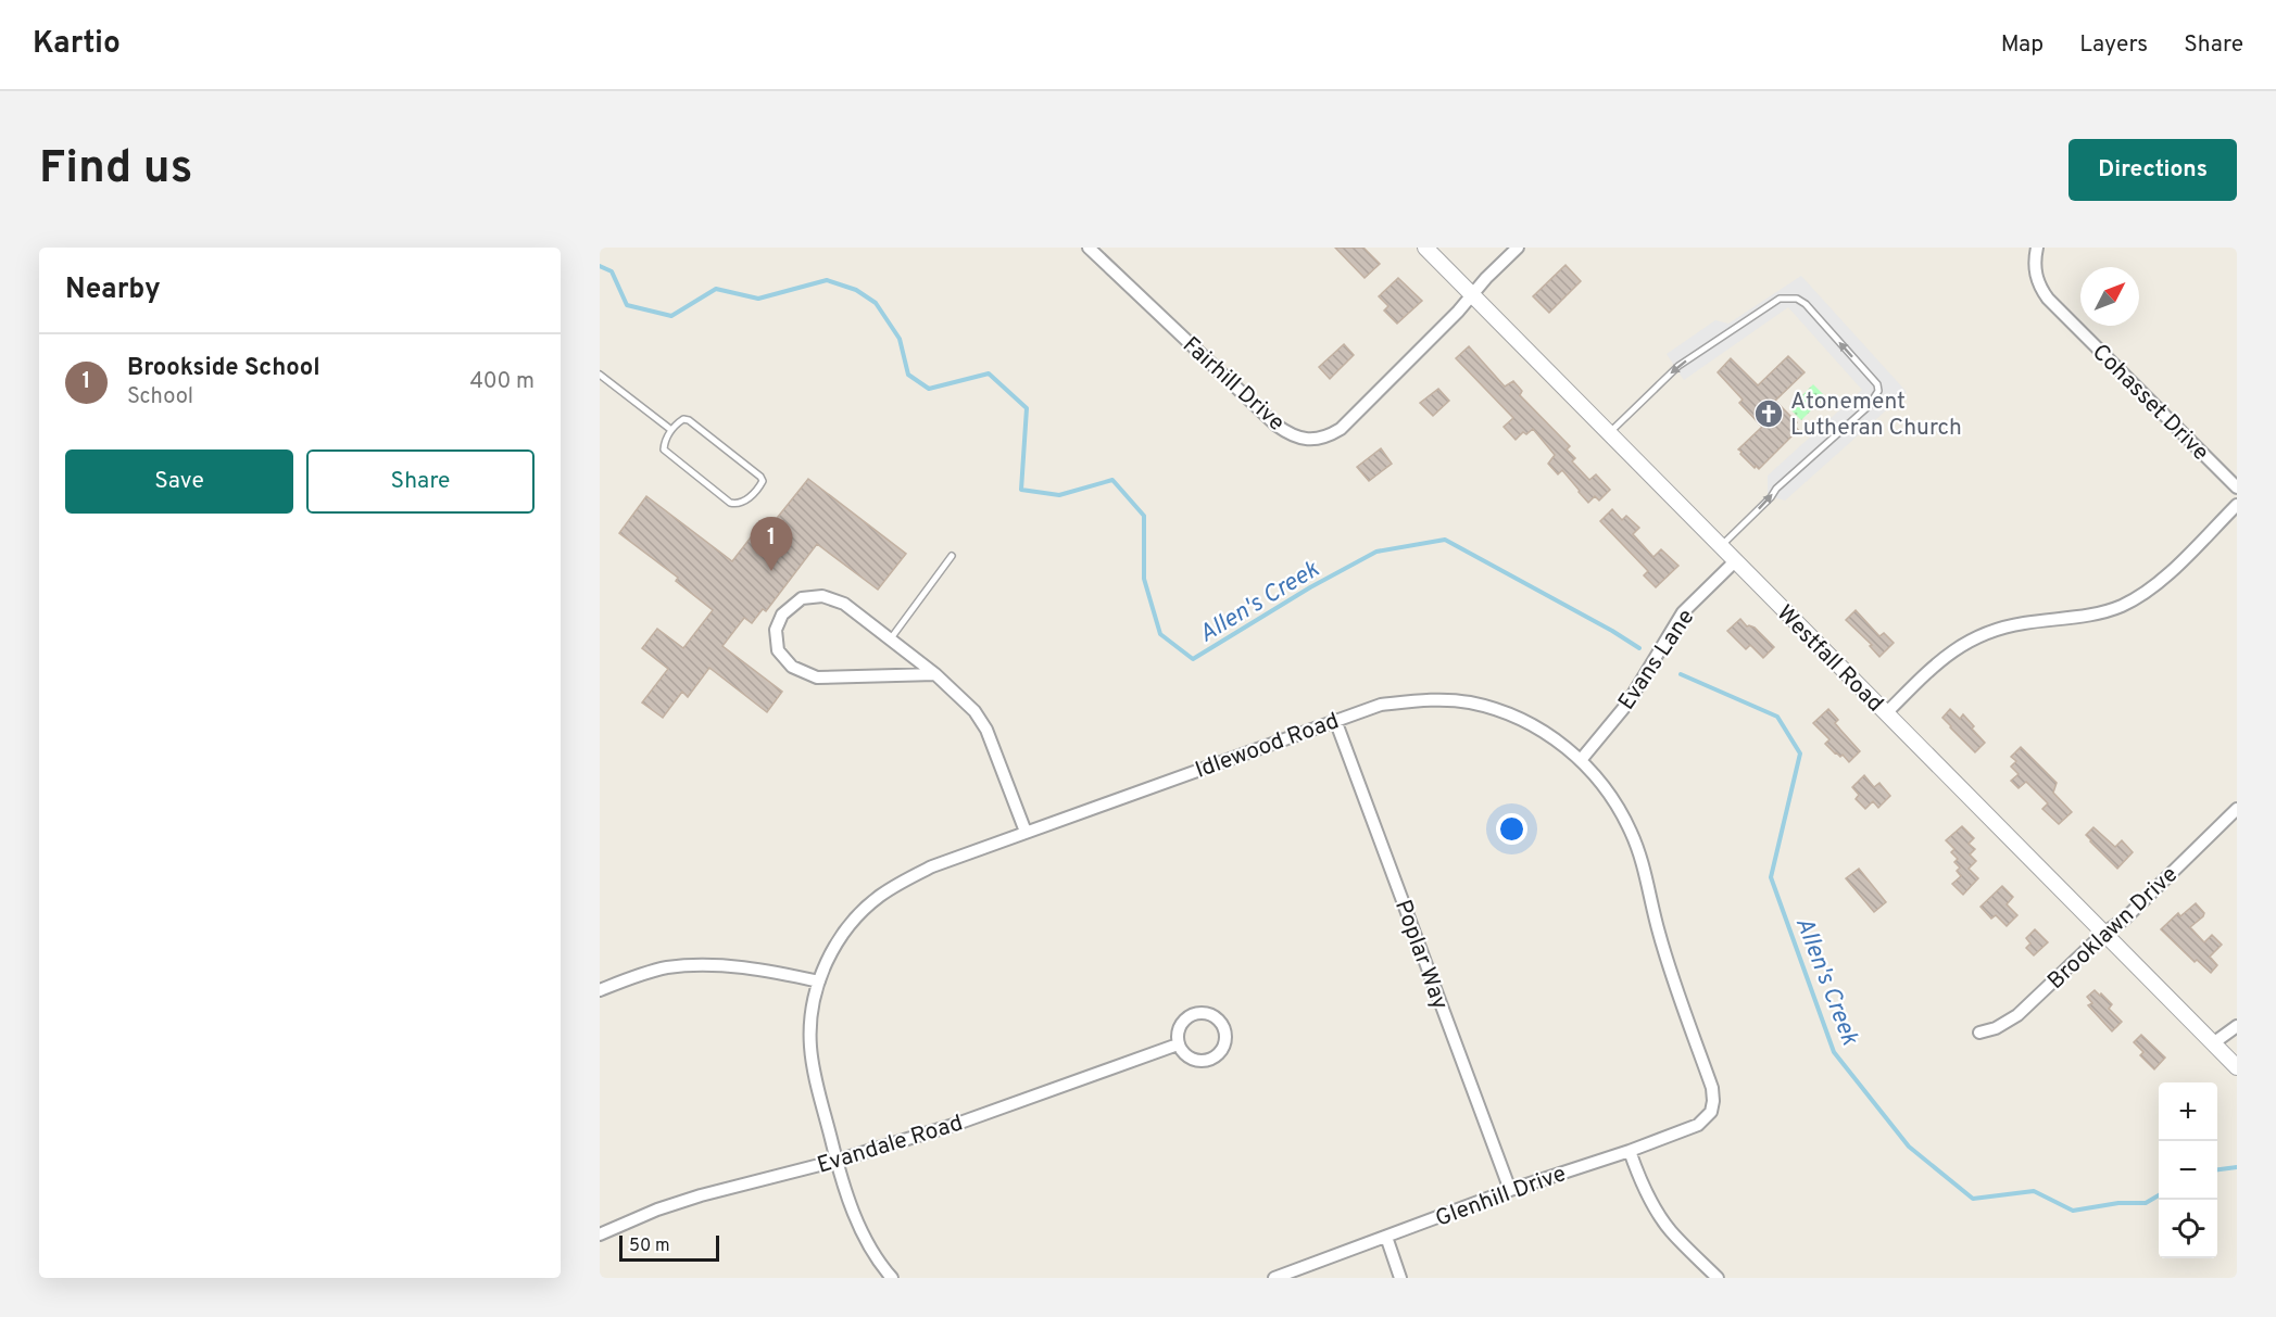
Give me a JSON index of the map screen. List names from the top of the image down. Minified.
{"streets":{"street":["Fairhill Drive","Cohasset Drive","Westfall Road","Evans Lane","Idlewood Road","Brooklawn Drive","Poplar Way","Evandale Road","Glenhill Drive"]},"crossings":[["Fairhill Drive","Westfall Road"],["Westfall Road","Evans Lane"],["Westfall Road","Brooklawn Drive"],["Evans Lane","Idlewood Road"],["Idlewood Road","Poplar Way"],["Idlewood Road","Evandale Road"],["Idlewood Road","Glenhill Drive"],["Poplar Way","Glenhill Drive"]],"water":["Allen's Creek"],"places":{"church":["Atonement Lutheran Church"]},"scale_bar":"50 m","north":"top right","page":{"header":"Kartio","nav":["Map","Layers","Share"],"buttons":["Directions",["Save","Share"]],"title":"Find us","heading":"Nearby","list":[{"mark":"1","name":"Brookside School","note":"School","value":"400 m"}],"pins":"1","map_buttons":["+","−"],"scale":"50 m"}}
